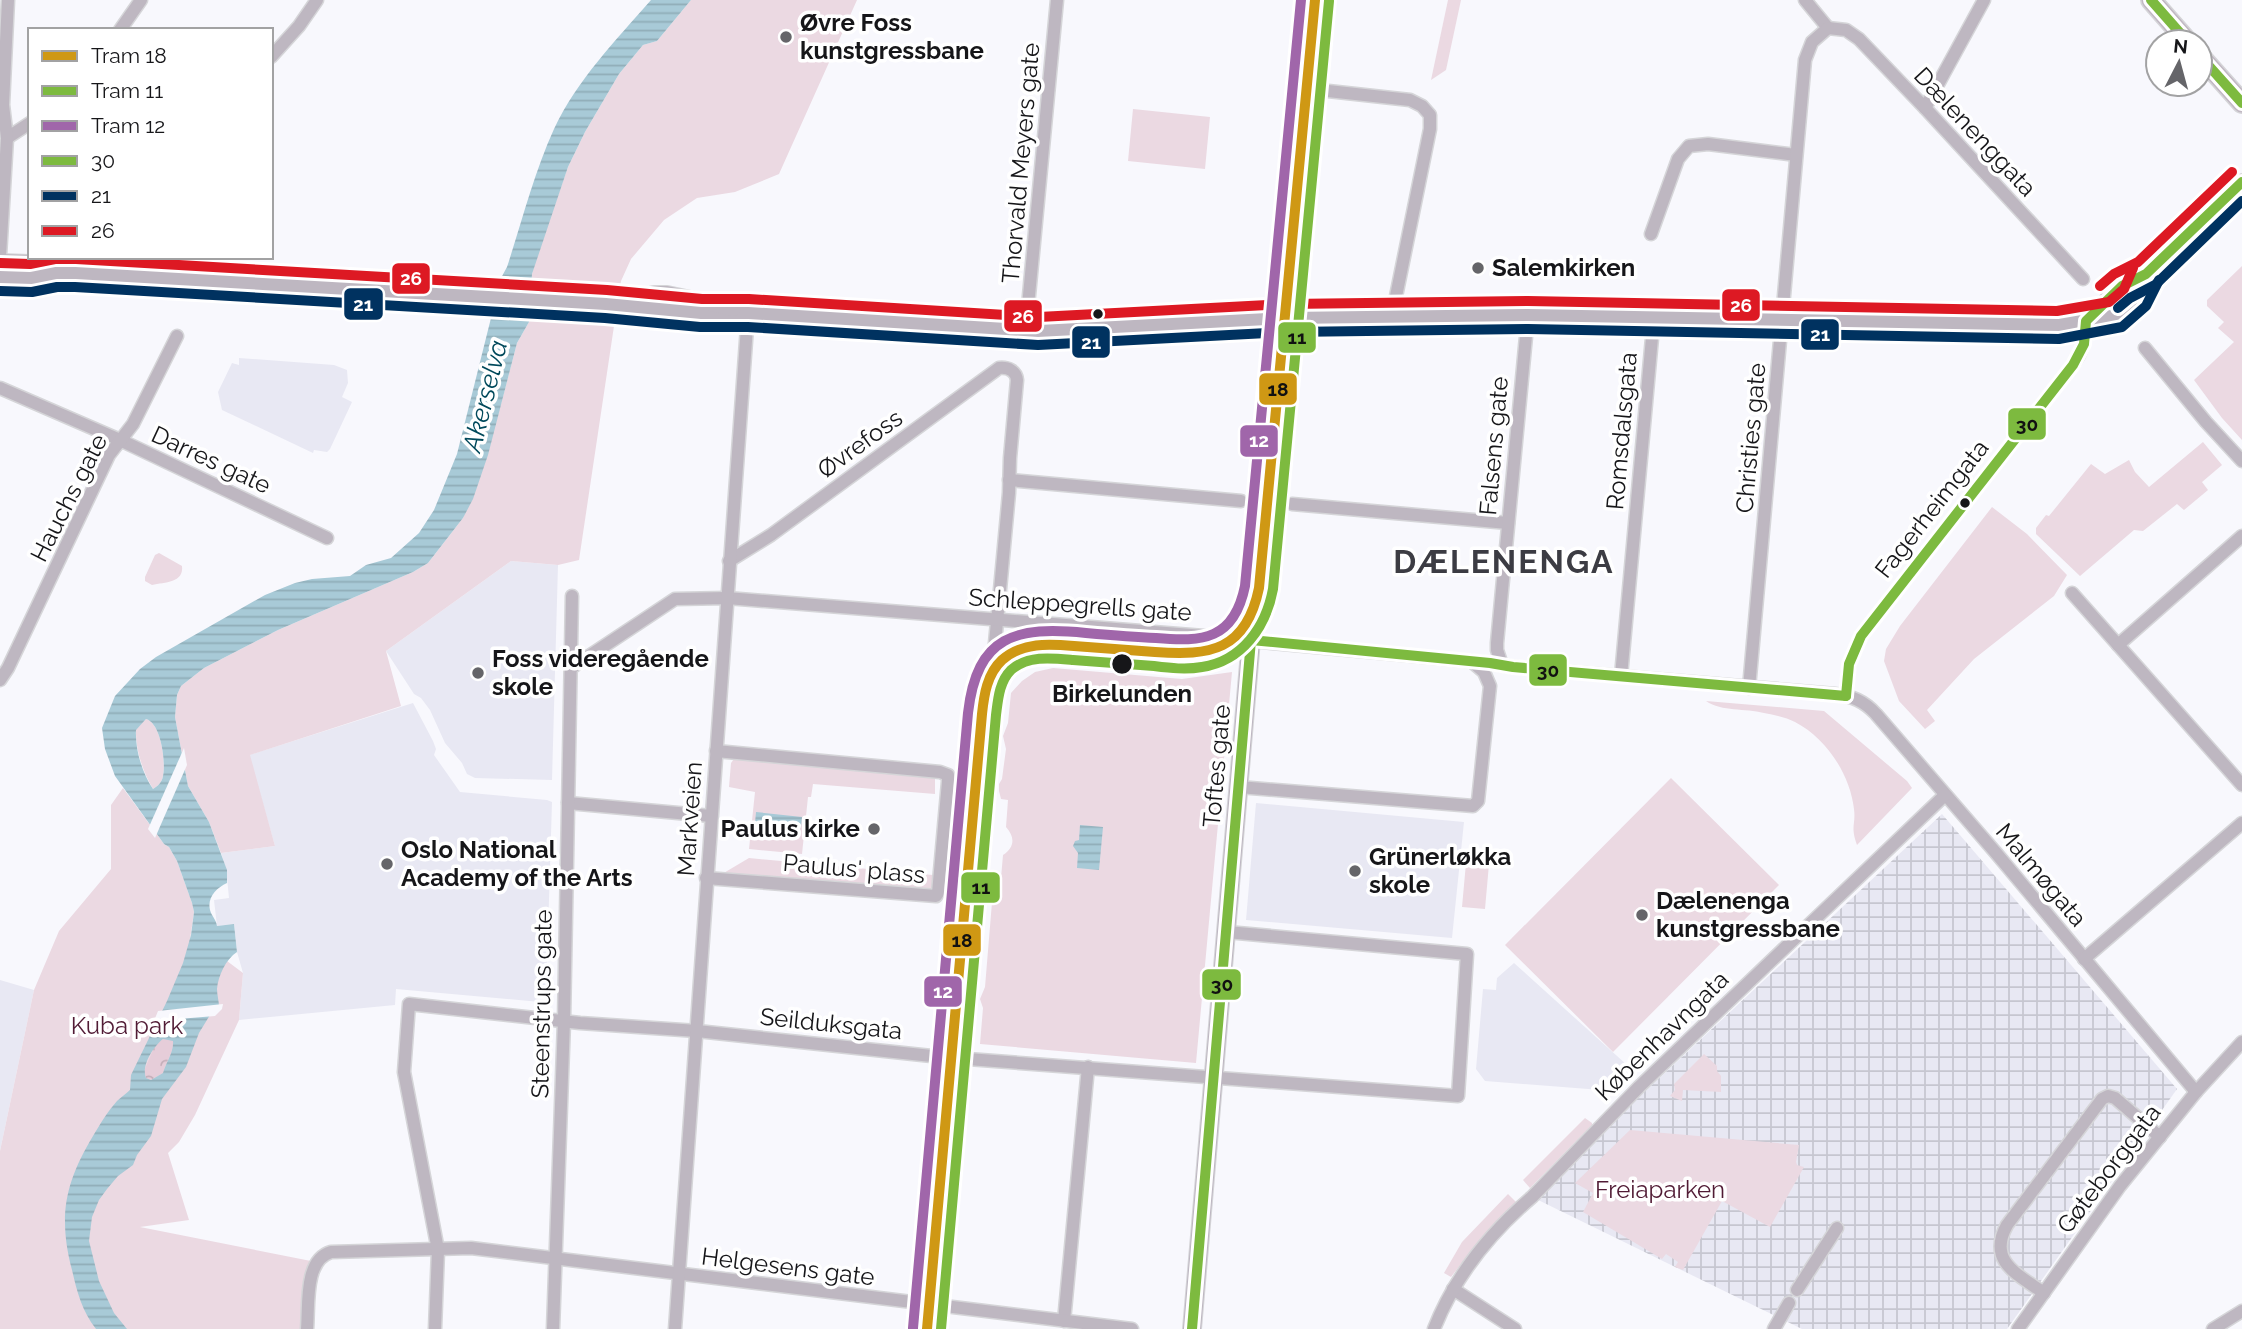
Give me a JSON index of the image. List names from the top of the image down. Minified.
{"streets":{"main road":["Toftes gate"],"street":["Dælenenggata","Thorvald Meyers gate","Romsdalsgata","Christies gate","Øvrefoss","Falsens gate","Darres gate","Hauchs gate","Fagerheimgata","Schleppegrells gate","Markveien","Paulus' plass","Malmøgata","Steenstrups gate","Seilduksgata","Københavngata","Gøteborggata","Helgesens gate"]},"crossings":[["Dælenenggata","Christies gate"],["Romsdalsgata","Schleppegrells gate"],["Christies gate","Schleppegrells gate"],["Øvrefoss","Markveien"],["Falsens gate","Schleppegrells gate"],["Darres gate","Hauchs gate"],["Fagerheimgata","Schleppegrells gate"],["Fagerheimgata","Malmøgata"],["Schleppegrells gate","Toftes gate"],["Schleppegrells gate","Markveien"],["Schleppegrells gate","Malmøgata"],["Schleppegrells gate","Steenstrups gate"],["Toftes gate","Seilduksgata"],["Markveien","Paulus' plass"],["Markveien","Seilduksgata"],["Markveien","Helgesens gate"],["Malmøgata","Københavngata"],["Malmøgata","Gøteborggata"],["Steenstrups gate","Seilduksgata"],["Steenstrups gate","Helgesens gate"],["Seilduksgata","Helgesens gate"]],"districts":["DÆLENENGA"],"water":["Akerselva"],"parks":["Kuba park","Freiaparken"],"places":["Øvre Foss kunstgressbane","Salemkirken","Birkelunden","Foss videregående skole","Paulus kirke","Oslo National Academy of the Arts","Grünerløkka skole","Dælenenga kunstgressbane"],"lines":["tram line 18","tram line 12","transit line 30","tram line 11","transit line 26","transit line 21"],"legend":["Tram 18","Tram 11","Tram 12","30","21","26"],"north":"top"}
